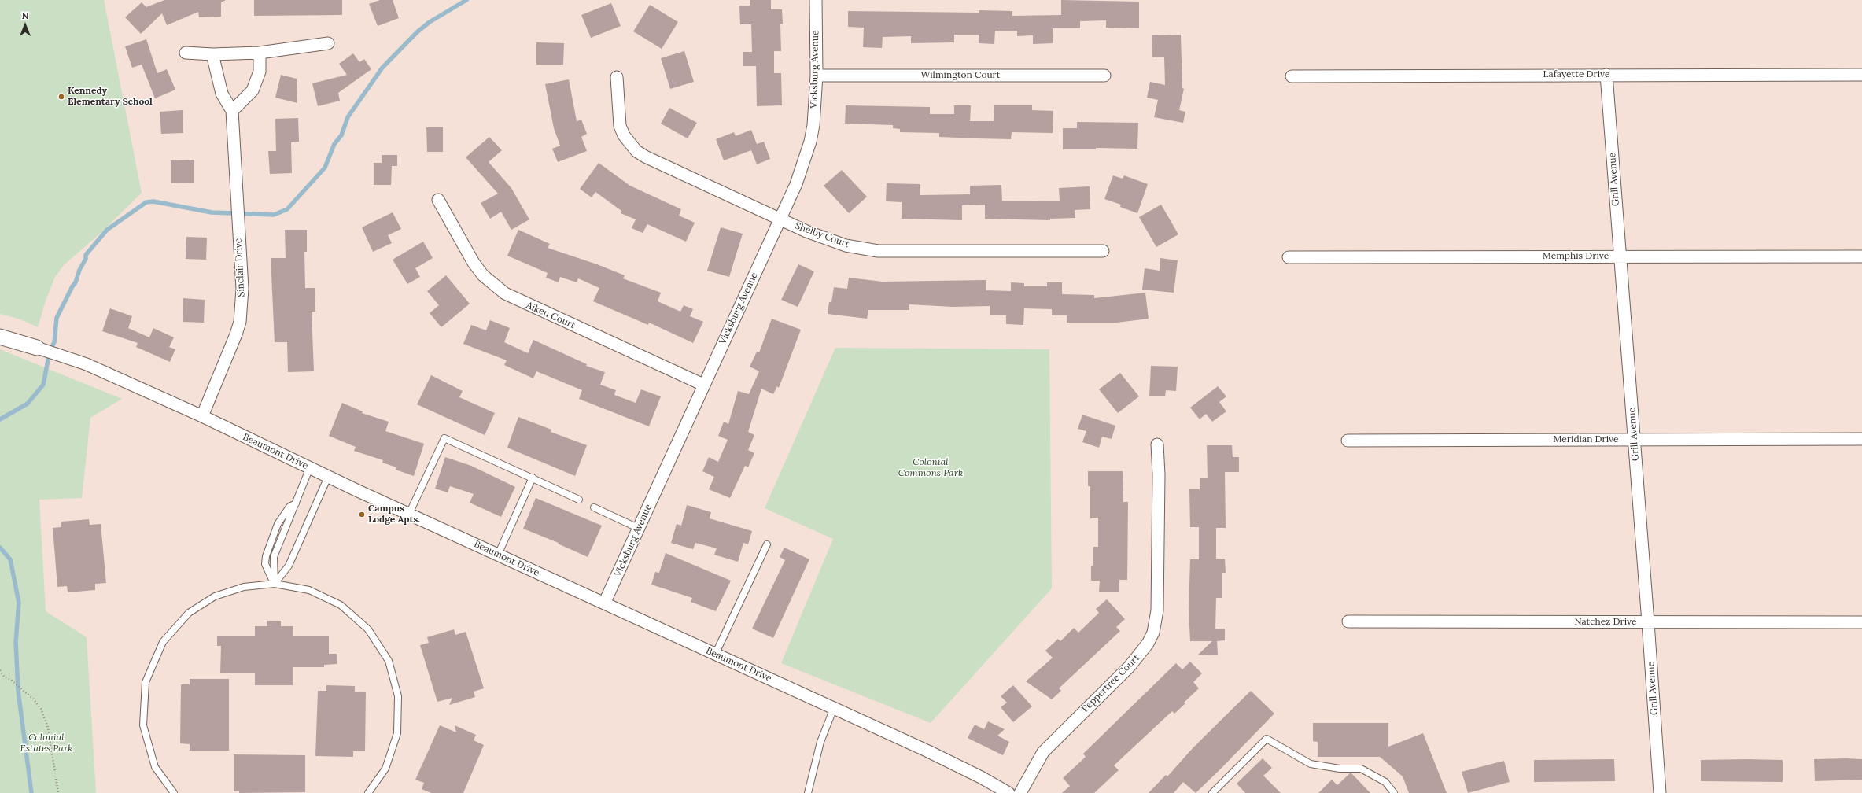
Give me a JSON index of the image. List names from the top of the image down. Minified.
{"streets":{"street":["Vicksburg Avenue","Lafayette Drive","Wilmington Court","Grill Avenue","Shelby Court","Memphis Drive","Sinclair Drive","Aiken Court","Meridian Drive","Beaumont Drive","Natchez Drive","Peppertree Court"]},"crossings":[["Vicksburg Avenue","Wilmington Court"],["Vicksburg Avenue","Shelby Court"],["Vicksburg Avenue","Aiken Court"],["Vicksburg Avenue","Beaumont Drive"],["Lafayette Drive","Grill Avenue"],["Grill Avenue","Memphis Drive"],["Grill Avenue","Meridian Drive"],["Grill Avenue","Natchez Drive"],["Sinclair Drive","Beaumont Drive"]],"parks":["Colonial Commons Park","Colonial Estates Park"],"places":["Kennedy Elementary School","Campus Lodge Apts."],"north":"top"}
